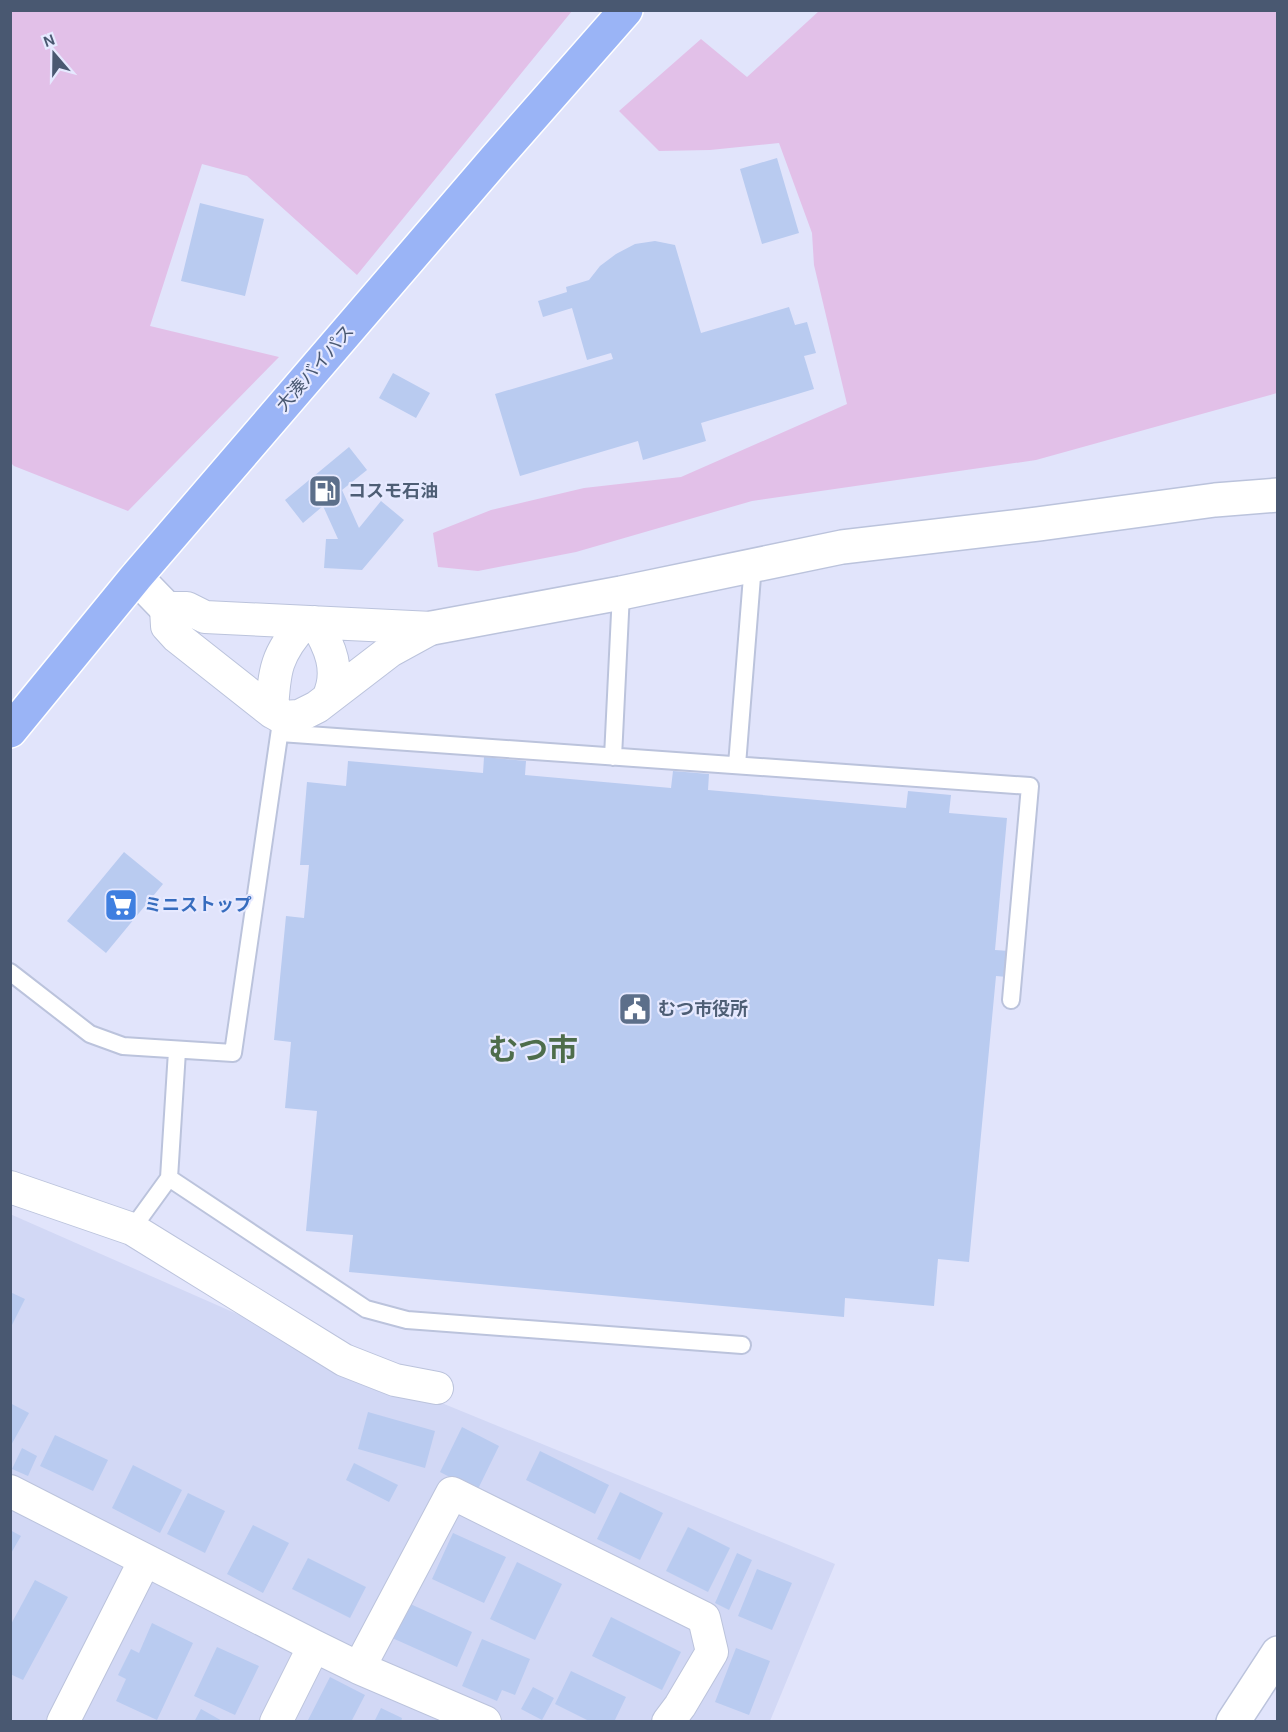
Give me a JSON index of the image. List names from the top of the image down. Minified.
{"streets":{"highway":["大湊バイパス"]},"districts":["むつ市"],"places":{"fuel station":["コスモ石油"],"supermarket":["ミニストップ"],"public building":["むつ市役所"]},"north":"top"}
